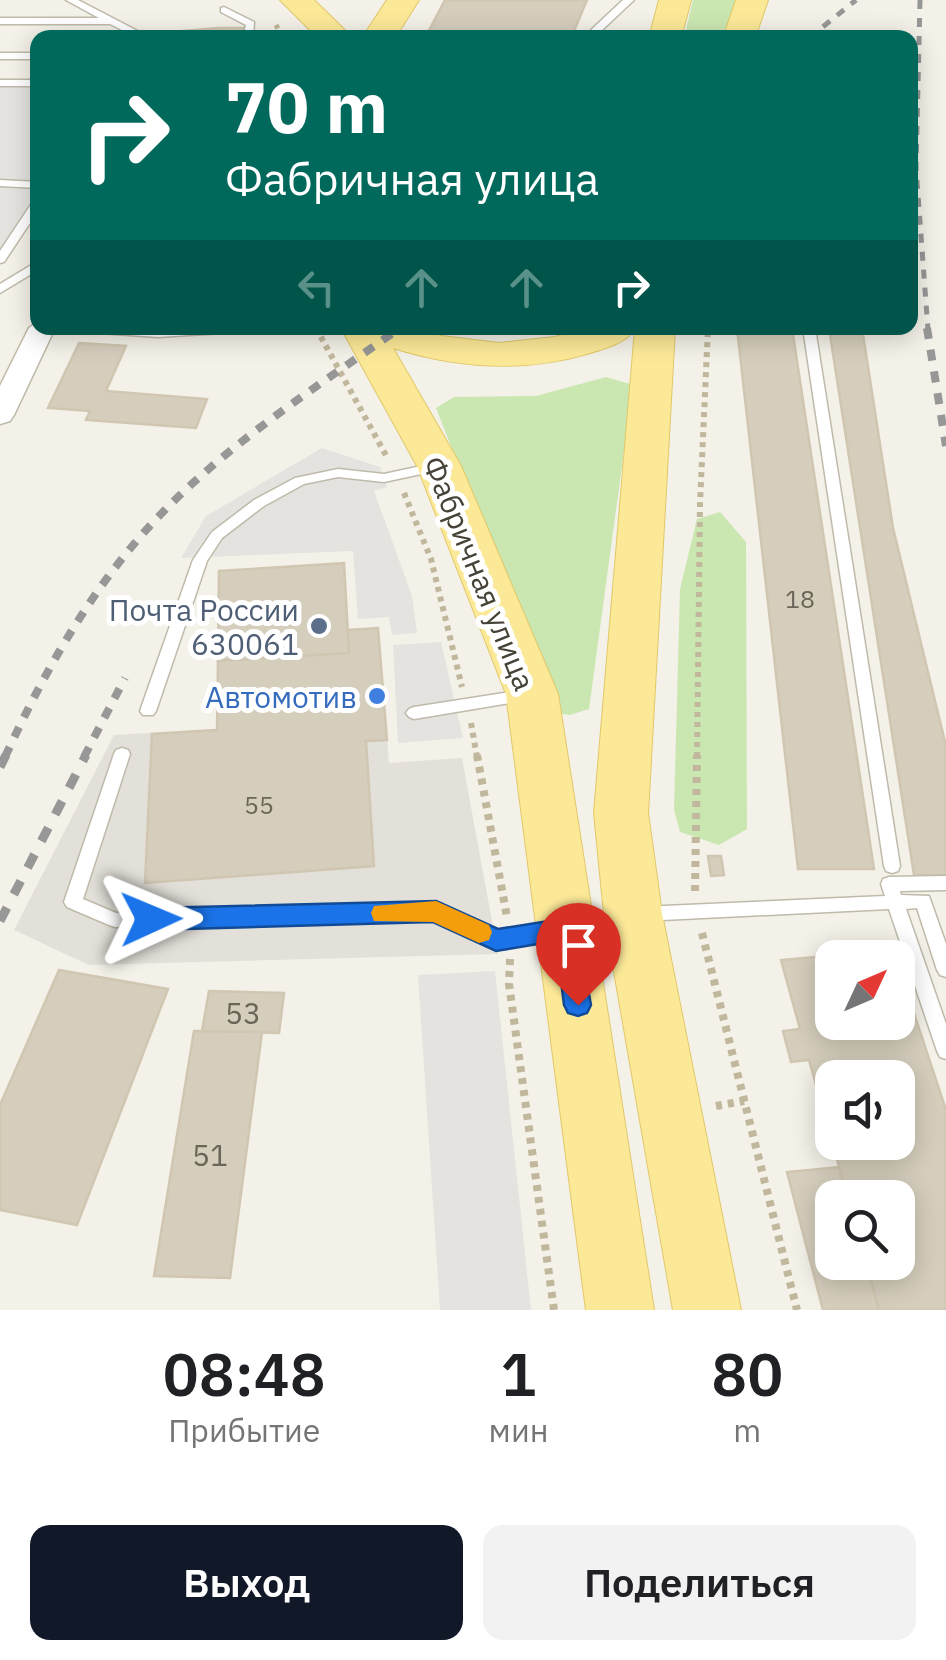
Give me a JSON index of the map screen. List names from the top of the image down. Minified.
{"streets":{"main road":["Фабричная улица"]},"places":["Почта России 630061","Автомотив"],"house_numbers":["18","55","53","51"],"north":"top right","page":{"turn":["70 m","Фабричная улица"],"eta":["08:48","Прибытие","1","мин","80","m"],"buttons":["Выход","Поделиться"]}}
